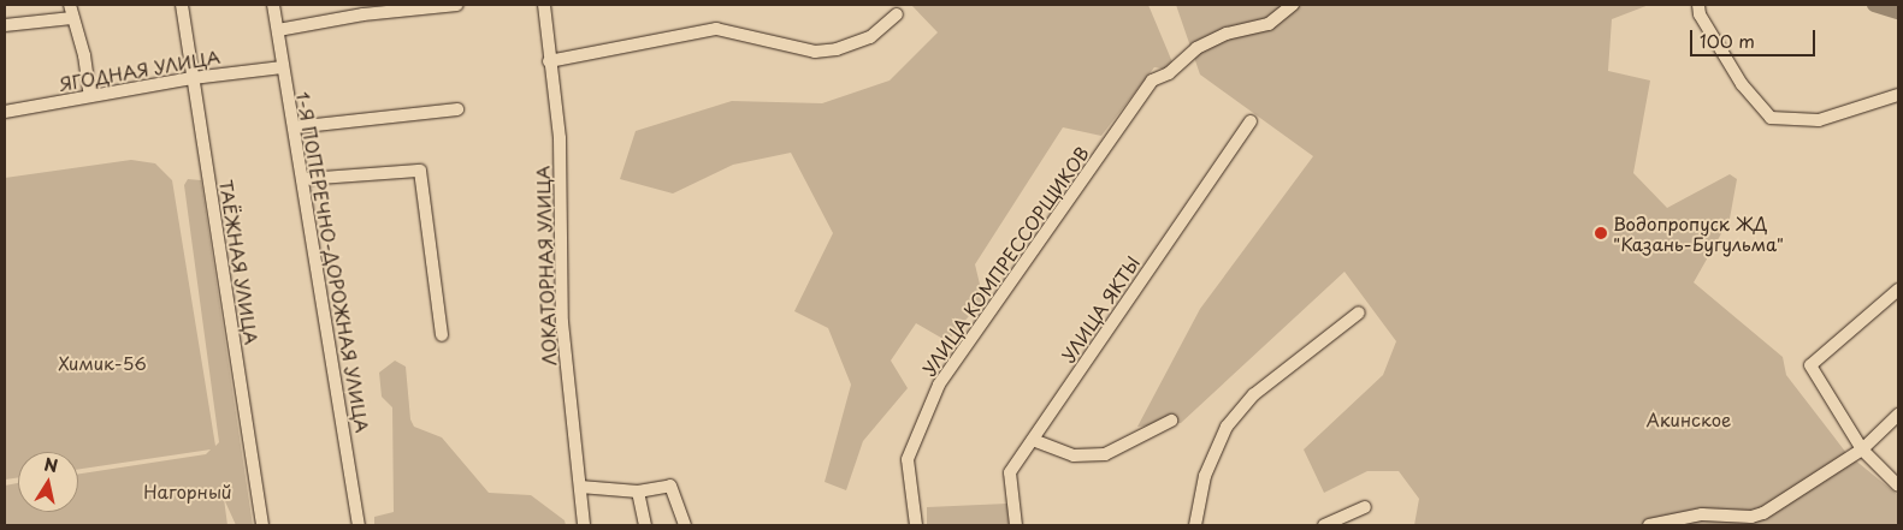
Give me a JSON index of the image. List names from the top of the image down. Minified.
{"streets":{"street":["ЯГОДНАЯ УЛИЦА","УЛИЦА КОМПРЕССОРЩИКОВ","ТАЁЖНАЯ УЛИЦА","1-Я ПОПЕРЕЧНО-ДОРОЖНАЯ УЛИЦА","ЛОКАТОРНАЯ УЛИЦА","УЛИЦА ЯКТЫ"]},"crossings":[["ЯГОДНАЯ УЛИЦА","ТАЁЖНАЯ УЛИЦА"],["ЯГОДНАЯ УЛИЦА","1-Я ПОПЕРЕЧНО-ДОРОЖНАЯ УЛИЦА"]],"parks":["Химик-56","Акинское","Нагорный"],"places":["Водопропуск ЖД \"Казань-Бугульма\""],"scale_bar":"100 m","north":"top"}
